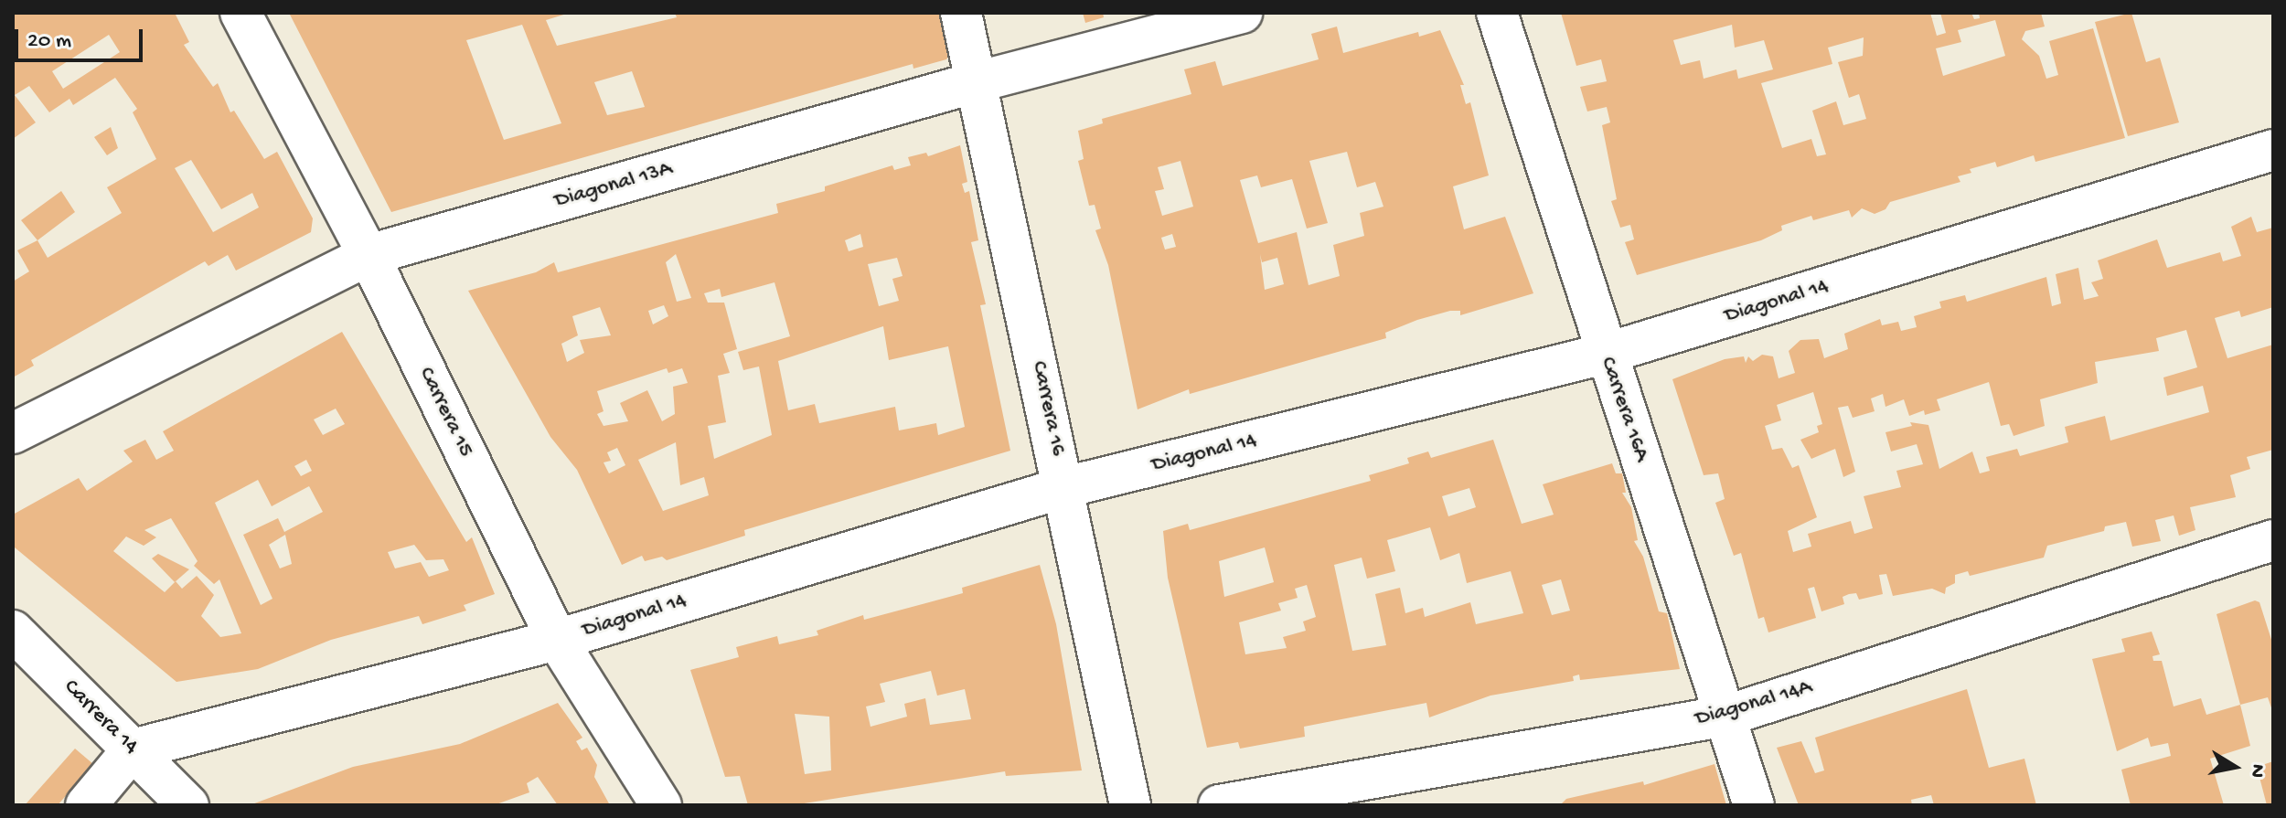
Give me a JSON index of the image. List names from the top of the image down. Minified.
{"streets":{"street":["Diagonal 13A","Diagonal 14","Carrera 16","Carrera 16A","Carrera 15","Diagonal 14A","Carrera 14"]},"crossings":[["Diagonal 13A","Carrera 16"],["Diagonal 13A","Carrera 15"],["Diagonal 14","Carrera 16"],["Diagonal 14","Carrera 16A"],["Diagonal 14","Carrera 15"],["Diagonal 14","Carrera 14"],["Carrera 16A","Diagonal 14A"]],"scale_bar":"20 m","north":"right"}
